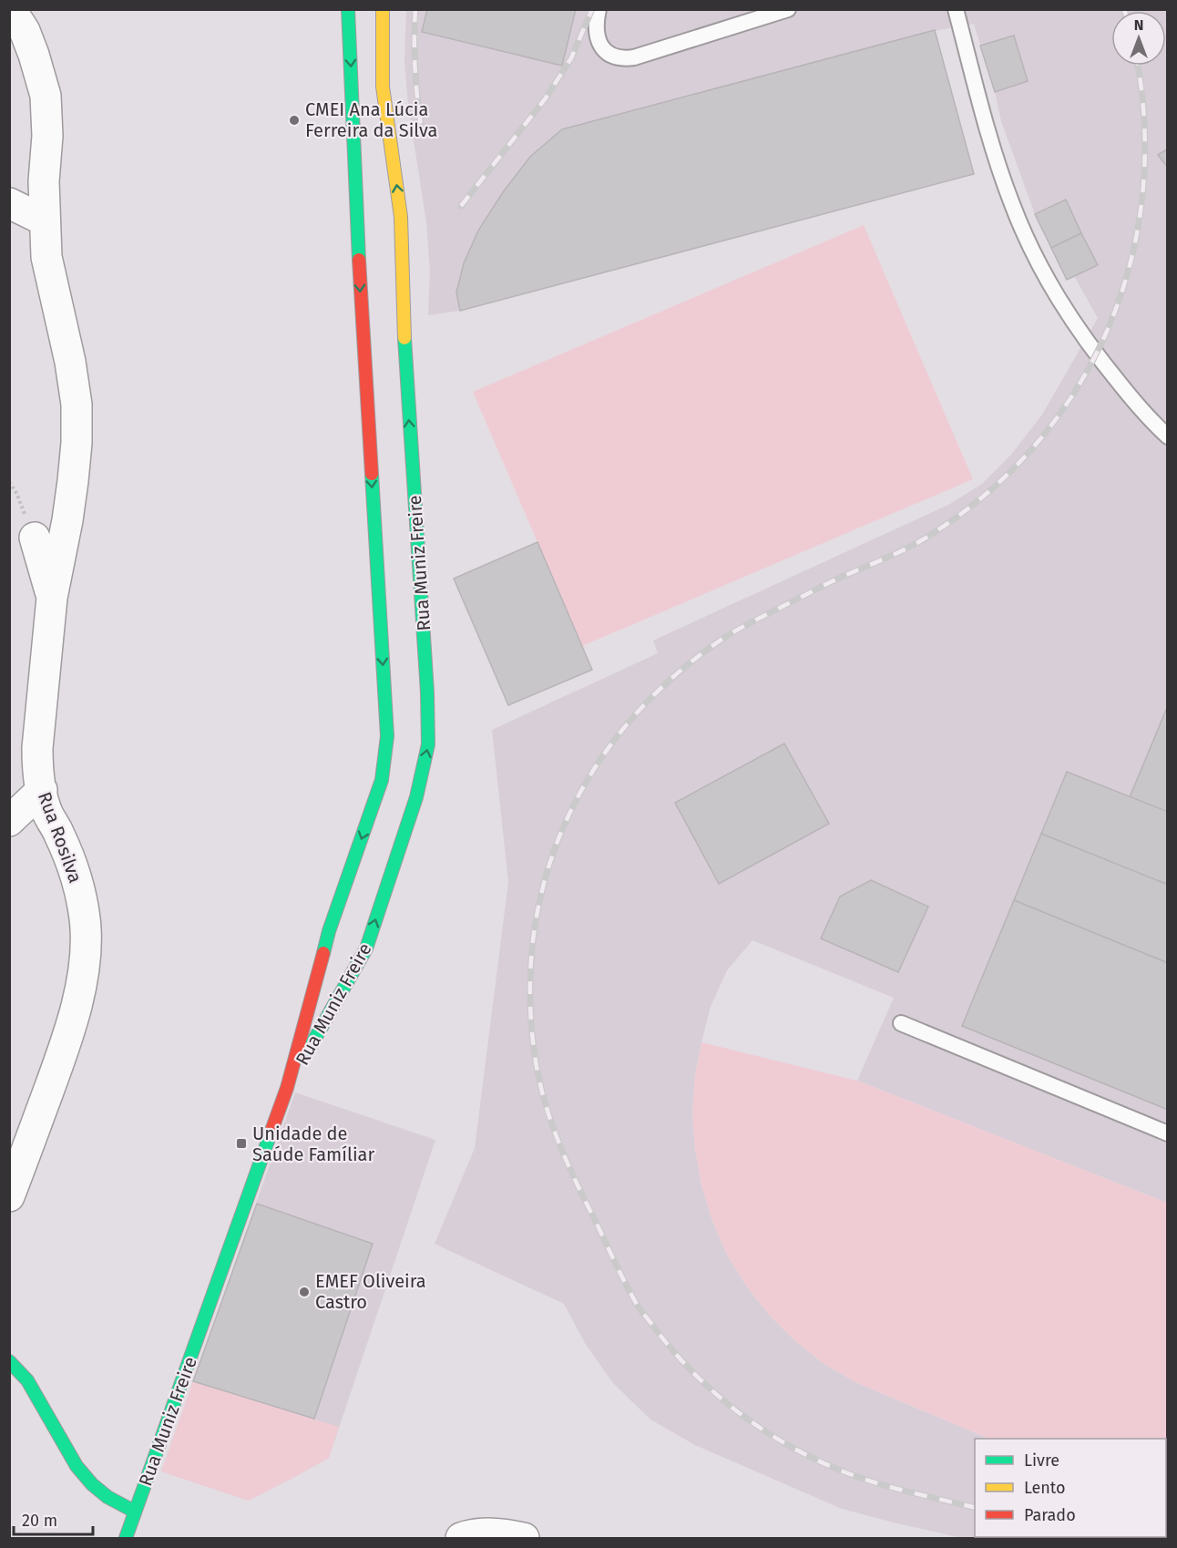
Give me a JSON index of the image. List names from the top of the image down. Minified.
{"streets":{"street":["Rua Muniz Freire","Rua Rosilva"]},"places":{"other":["CMEI Ana Lúcia Ferreira da Silva","EMEF Oliveira Castro"],"transit":["Unidade de Saúde Famíliar"]},"legend":["Livre","Lento","Parado"],"scale_bar":"20 m","north":"top"}
